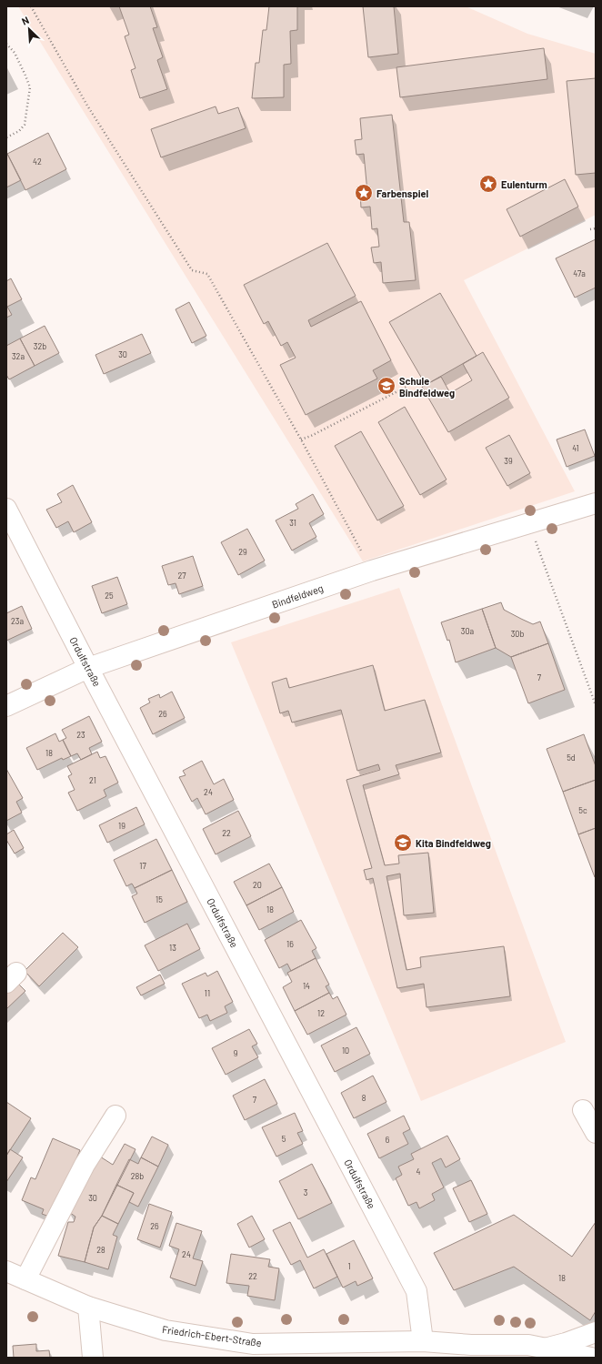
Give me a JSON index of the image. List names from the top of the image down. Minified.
{"streets":{"street":["Bindfeldweg","Ordulfstraße","Friedrich-Ebert-Straße"]},"crossings":[["Bindfeldweg","Ordulfstraße"],["Ordulfstraße","Friedrich-Ebert-Straße"]],"places":{"place":["Eulenturm","Farbenspiel"],"school or university":["Schule Bindfeldweg","Kita Bindfeldweg"]},"house_numbers":["42","47a","32b","30","32a","41","39","31","29","27","25","23a","30a","30b","7","26","23","18","5d","21","24","5c","19","22","17","20","15","18","16","13","14","11","12","10","9","8","7","5","6","4","28b","3","30","26","28","24","1","22","18"],"north":"top left"}
